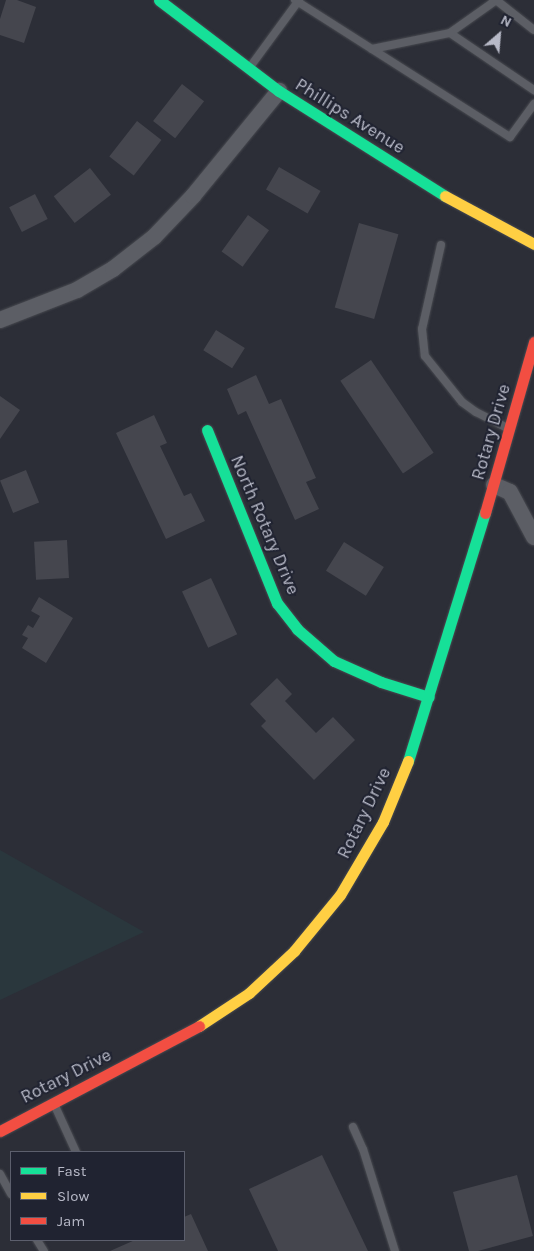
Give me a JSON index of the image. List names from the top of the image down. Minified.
{"streets":{"street":["Phillips Avenue","Rotary Drive","North Rotary Drive"]},"crossings":[["Rotary Drive","North Rotary Drive"]],"legend":["Fast","Slow","Jam"],"north":"top right"}
